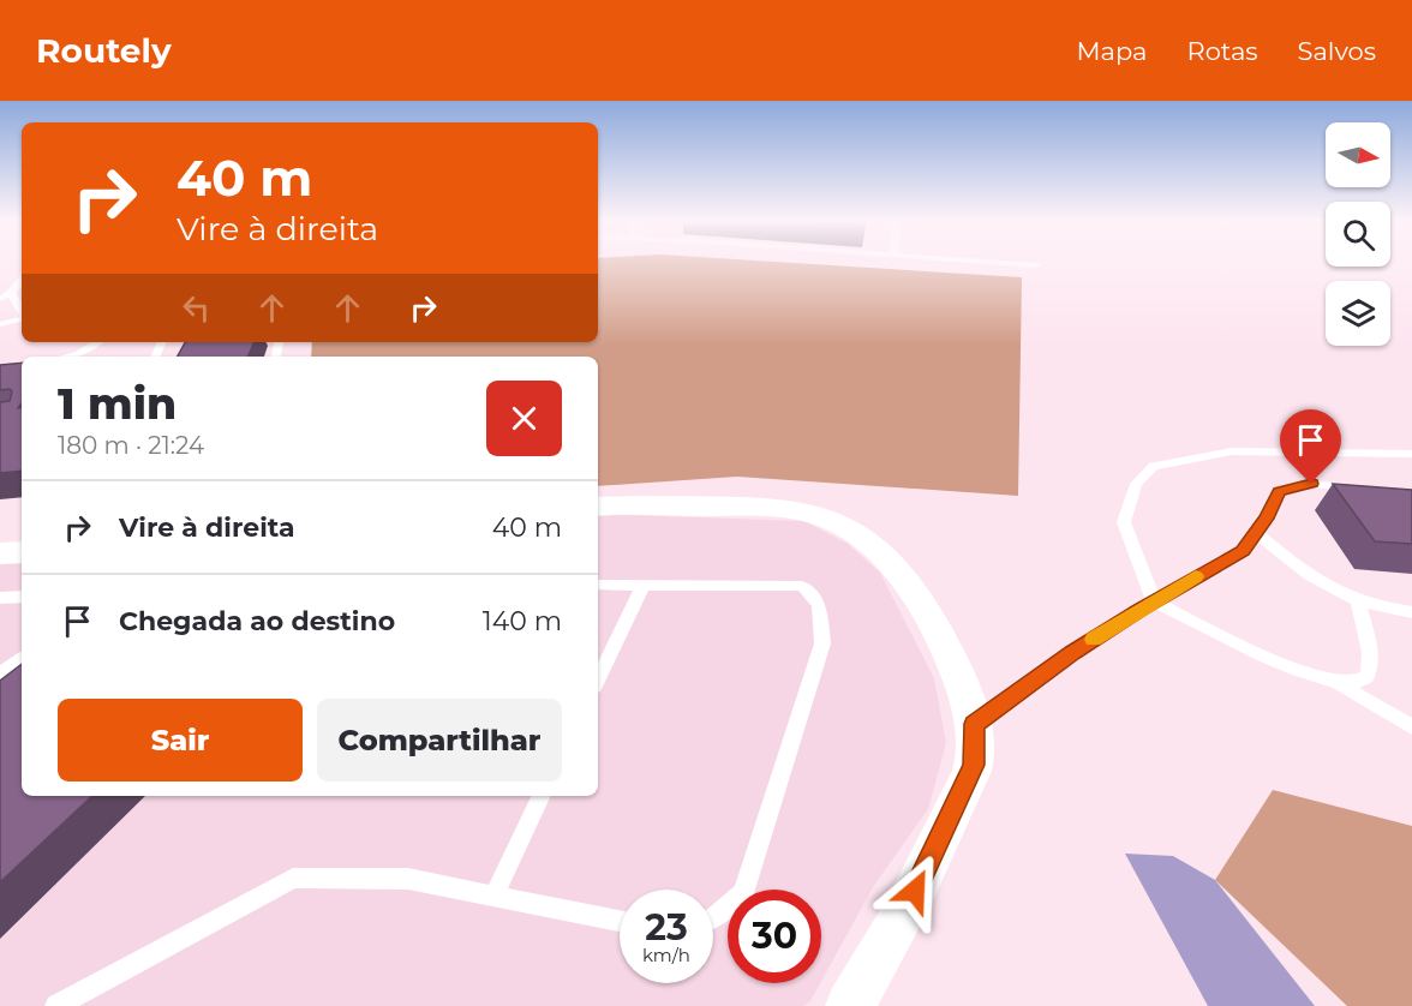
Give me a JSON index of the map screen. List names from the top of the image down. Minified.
{"north":"right","page":{"header":"Routely","nav":["Mapa","Rotas","Salvos"],"turn":["40 m","Vire à direita"],"heading":["1 min","180 m · 21:24"],"list":[{"name":"Vire à direita","value":"40 m"},{"name":"Chegada ao destino","value":"140 m"}],"buttons":["Sair","Compartilhar"],"speed":"23 km/h","limit":"30"}}
